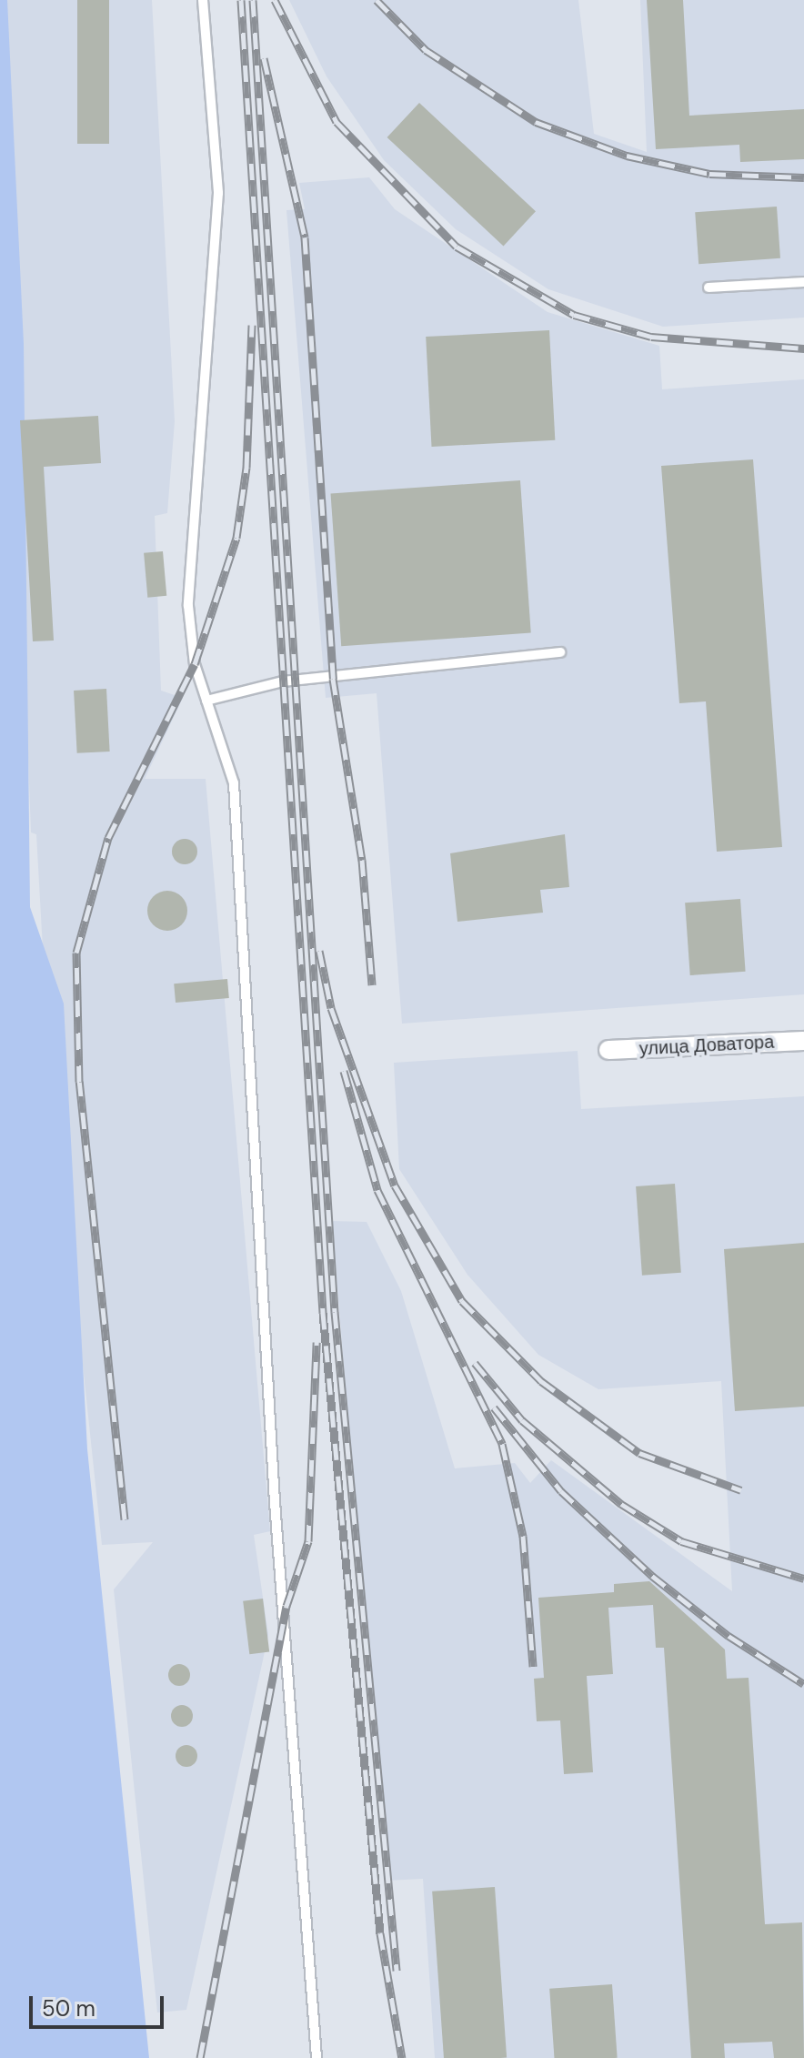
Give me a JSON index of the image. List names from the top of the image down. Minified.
{"streets":{"street":["улица Доватора"]},"scale_bar":"50 m"}
